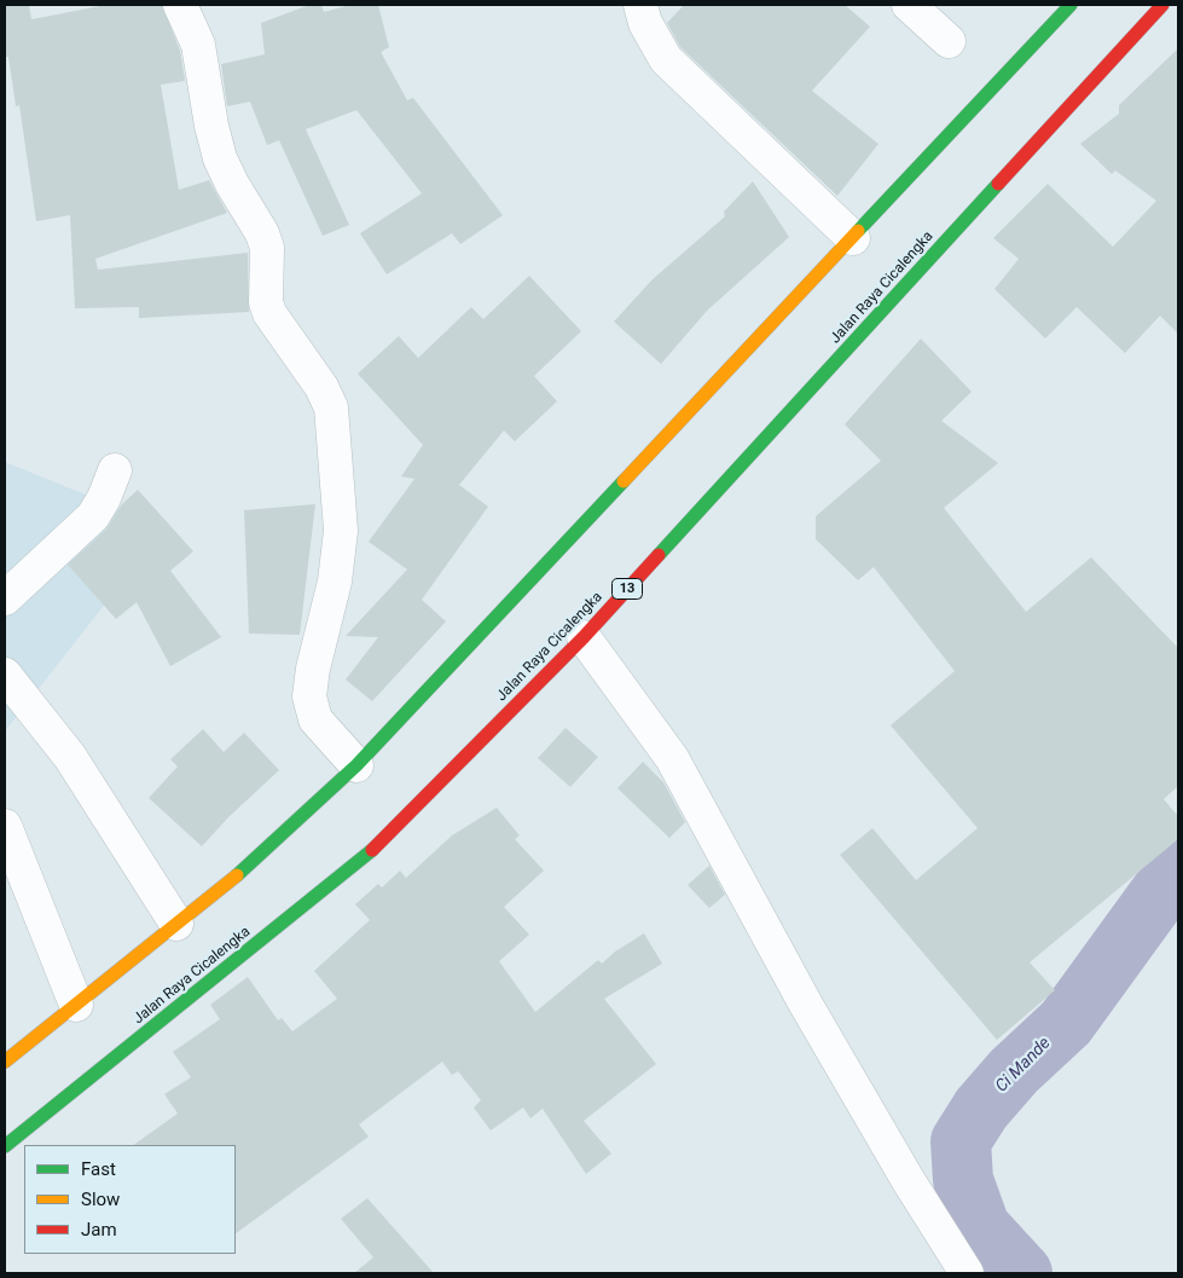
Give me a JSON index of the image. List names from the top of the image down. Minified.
{"streets":{"highway":["Jalan Raya Cicalengka","13"]},"water":["Ci Mande"],"legend":["Fast","Slow","Jam"]}
